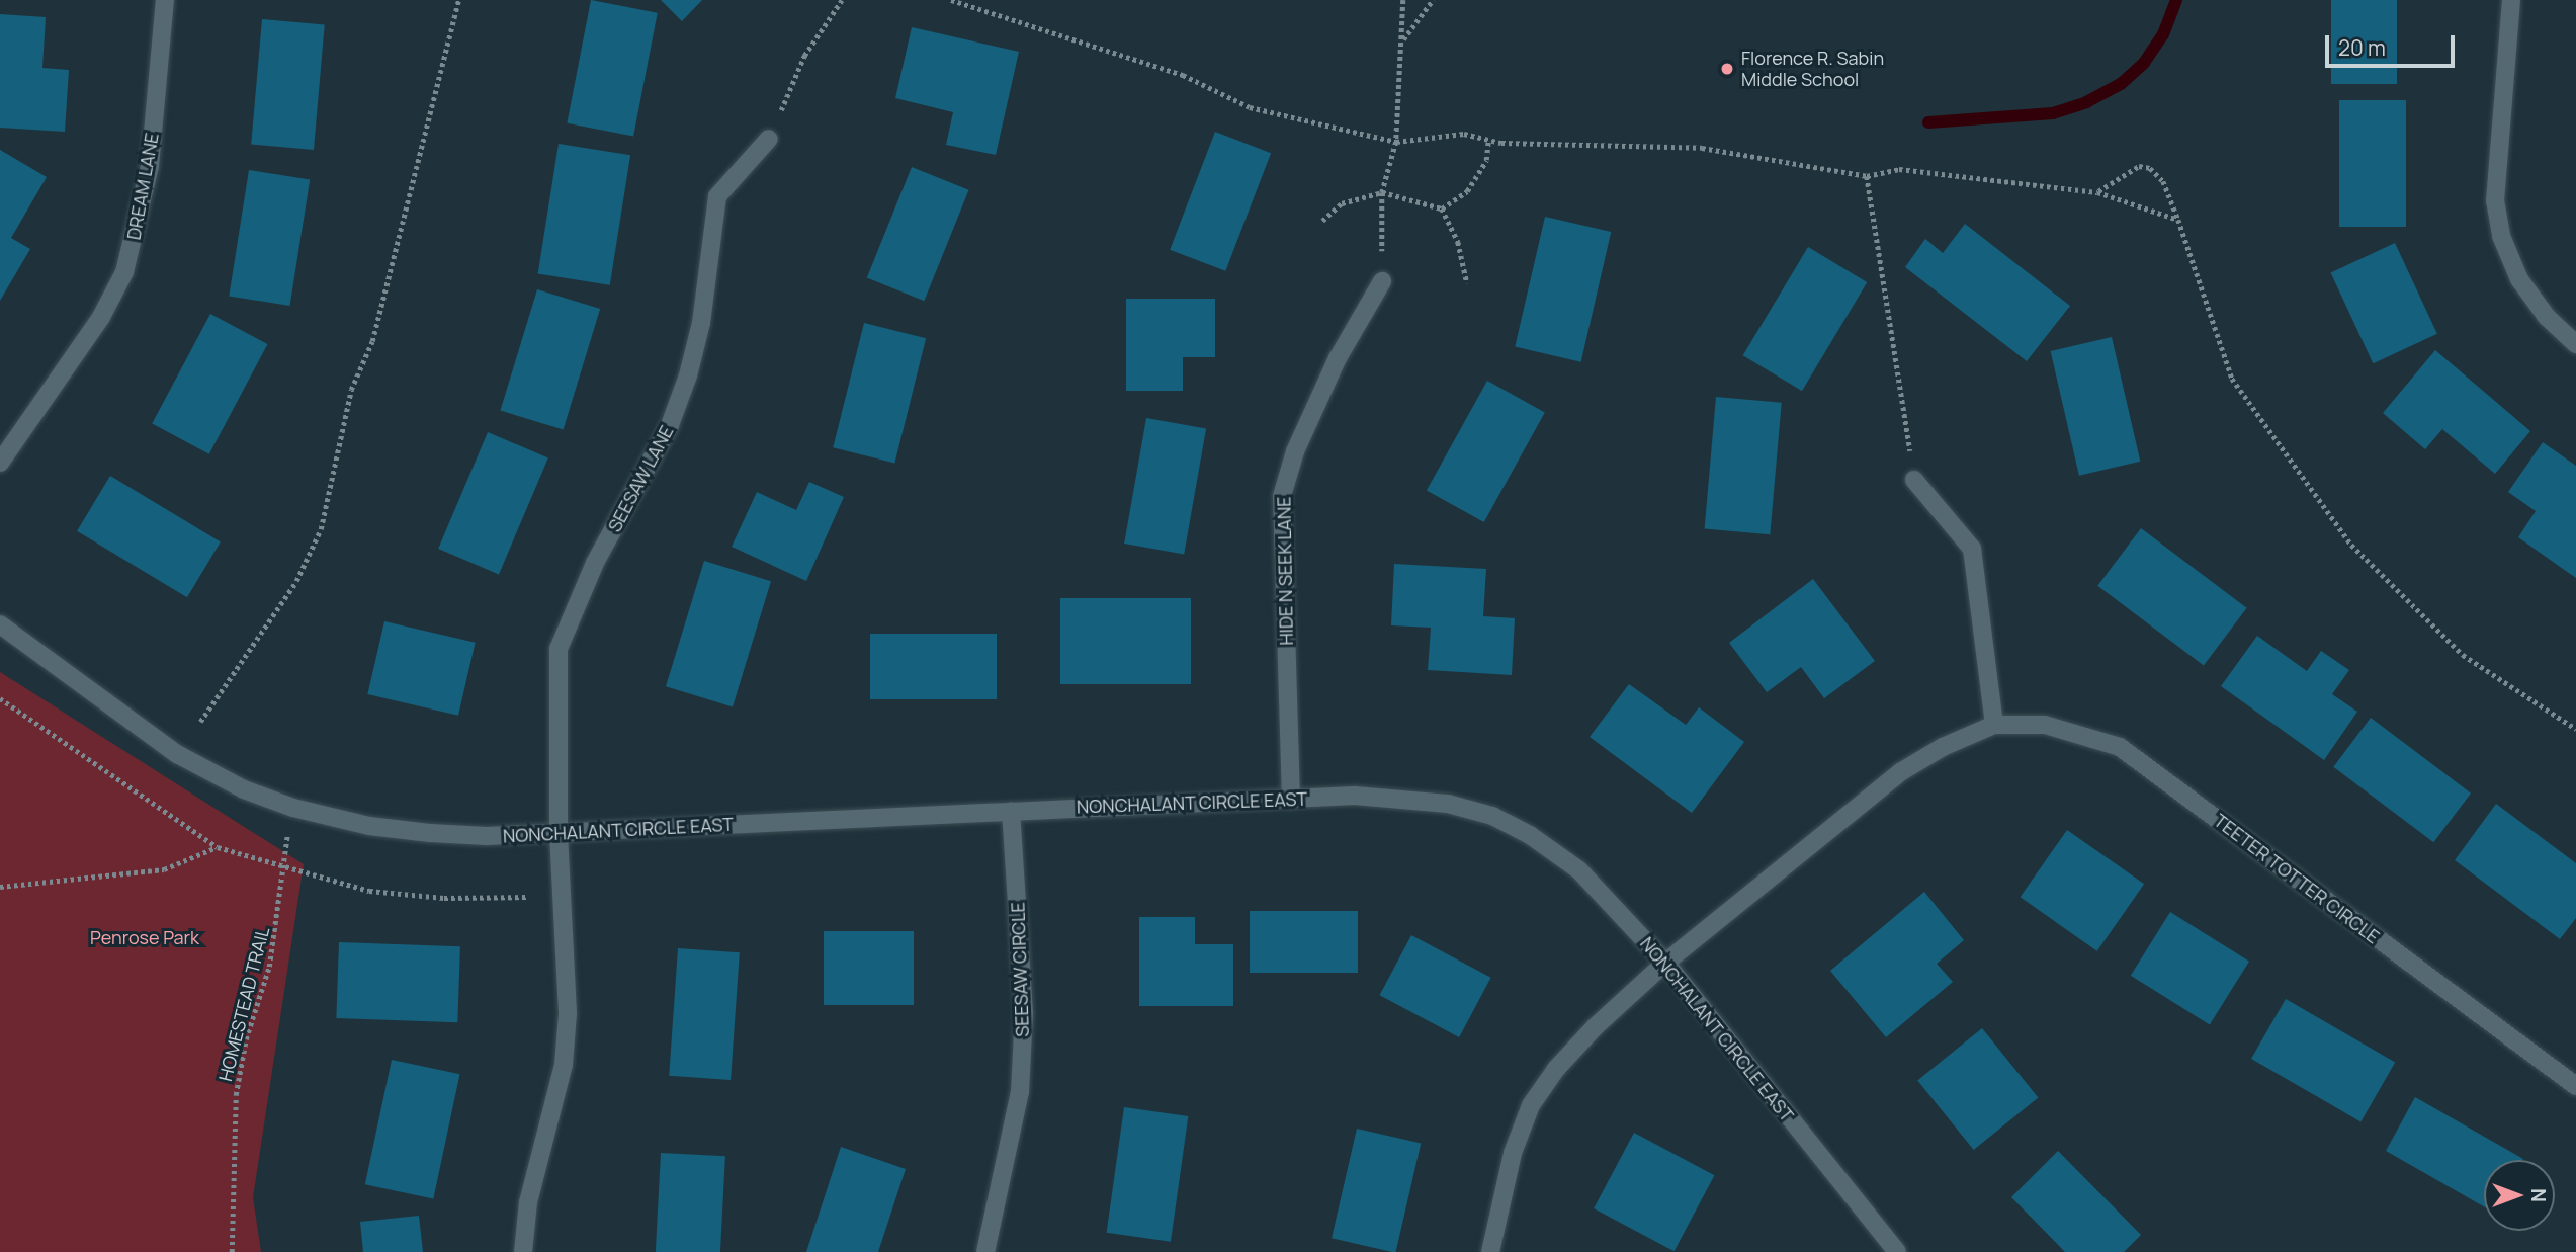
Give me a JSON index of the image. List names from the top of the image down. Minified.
{"streets":{"street":["DREAM LANE","SEESAW LANE","HIDE N SEEK LANE","NONCHALANT CIRCLE EAST","TEETER TOTTER CIRCLE","SEESAW CIRCLE"],"path":["HOMESTEAD TRAIL"]},"crossings":[["SEESAW LANE","NONCHALANT CIRCLE EAST"],["HIDE N SEEK LANE","NONCHALANT CIRCLE EAST"],["NONCHALANT CIRCLE EAST","TEETER TOTTER CIRCLE"],["NONCHALANT CIRCLE EAST","SEESAW CIRCLE"],["NONCHALANT CIRCLE EAST","HOMESTEAD TRAIL"]],"parks":["Penrose Park"],"places":["Florence R. Sabin Middle School"],"scale_bar":"20 m","north":"right"}
